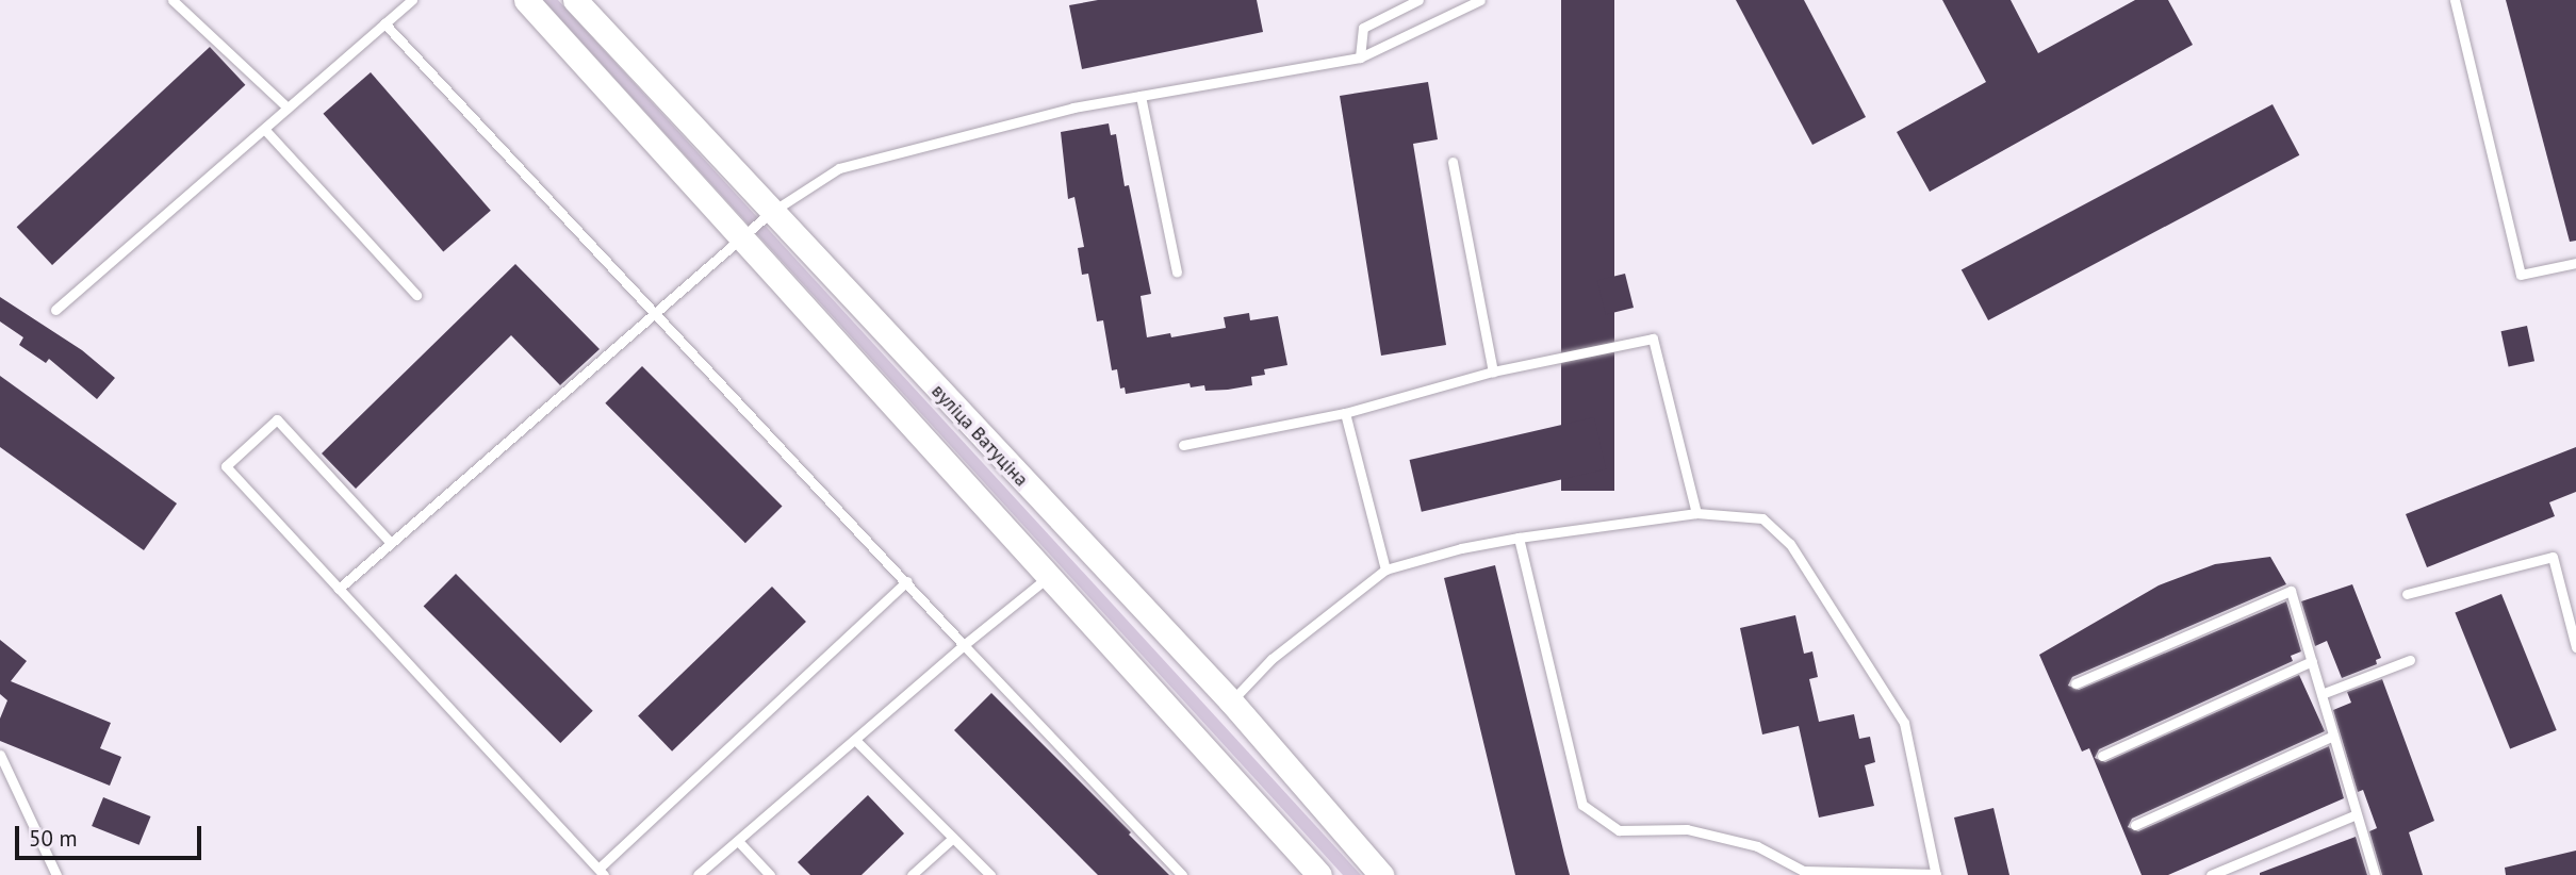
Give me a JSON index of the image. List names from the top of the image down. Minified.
{"streets":{"street":["вуліца Ватуціна"]},"scale_bar":"50 m"}
